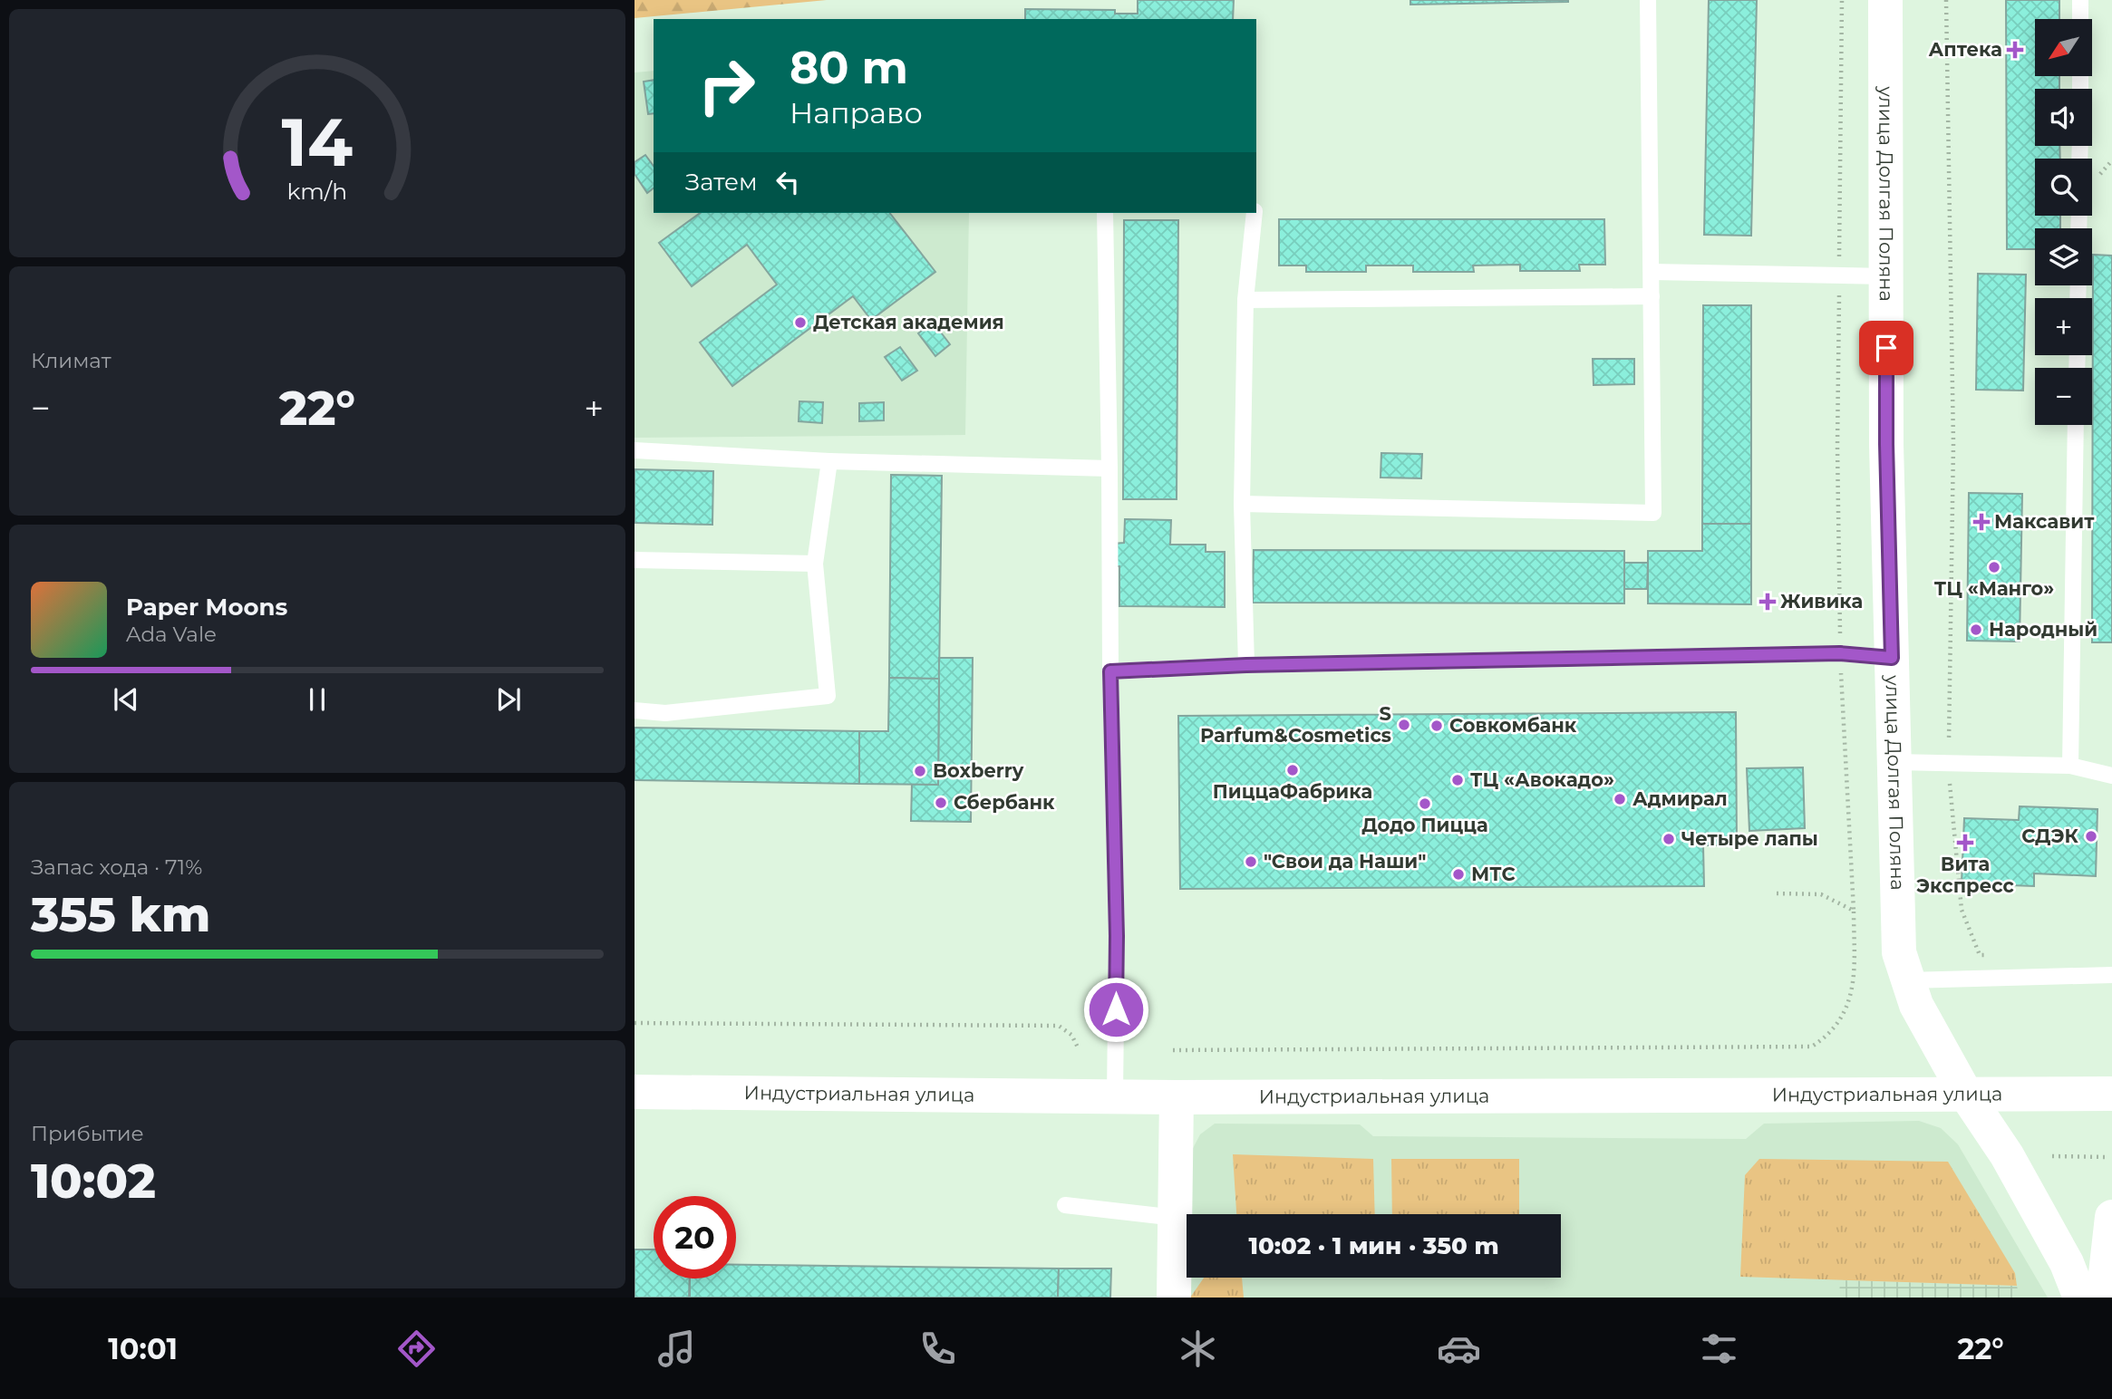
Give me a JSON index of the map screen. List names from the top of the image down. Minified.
{"streets":{"main road":["улица Долгая Поляна","Индустриальная улица"]},"crossings":[["улица Долгая Поляна","Индустриальная улица"]],"places":{"health":["Аптека","Максавит","Живика","Вита Экспресс"],"other":["Детская академия","ТЦ «Манго»","Народный","S Parfum&Cosmetics","Совкомбанк","ПиццаФабрика","Boxberry","ТЦ «Авокадо»","Адмирал","Сбербанк","Додо Пицца","СДЭК","Четыре лапы","\"Свои да Наши\"","МТС"]},"north":"bottom left","page":{"map_buttons":["+","−"],"turn":["80 m","Направо"],"then":"Затем","tile":["Климат",["Запас хода · 71%","355 km"],["Прибытие","10:02"]],"heat":["−","22°","+"],"song":["Paper Moons","Ada Vale"],"limit":"20","trip":"10:02 · 1 мин · 350 m","tabs":["10:01","22°"],"gauge":["14","km/h"]}}
